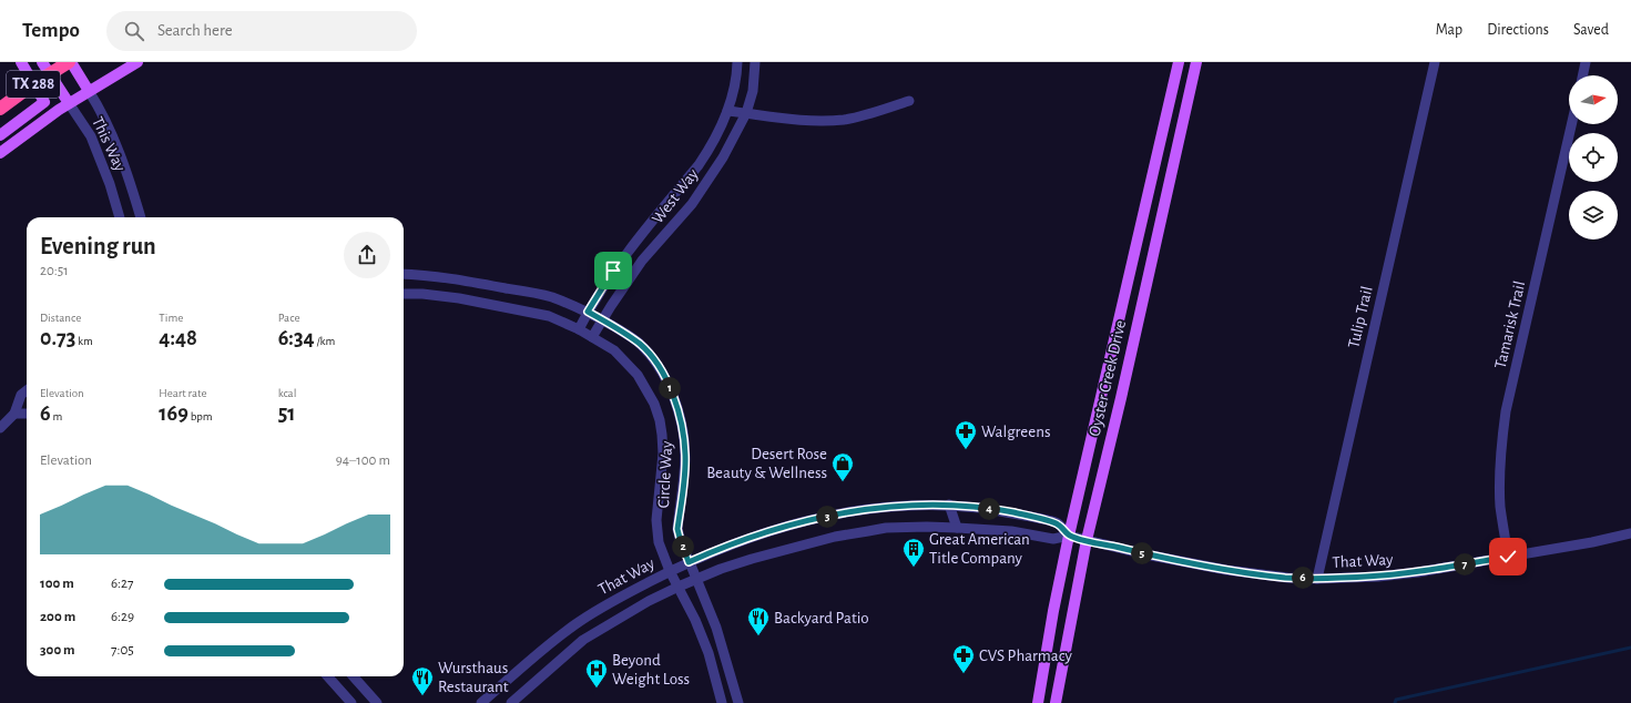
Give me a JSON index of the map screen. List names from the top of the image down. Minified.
{"streets":{"highway":["TX 288"],"main road":["This Way","Oyster Creek Drive"],"street":["West Way","Tulip Trail","Tamarisk Trail","Circle Way","That Way"]},"crossings":[["TX 288","This Way"],["West Way","Circle Way"],["Tulip Trail","That Way"],["Tamarisk Trail","That Way"],["Oyster Creek Drive","That Way"],["Circle Way","That Way"]],"places":{"pharmacy":["Walgreens","CVS Pharmacy"],"shop":["Desert Rose Beauty & Wellness"],"building":["Great American Title Company"],"restaurant":["Backyard Patio","Wursthaus Restaurant"],"hospital":["Beyond Weight Loss"]},"north":"right","page":{"header":"Tempo","search":"Search here","nav":["Map","Directions","Saved"],"heading":["Evening run","20:51"],"stats":[["Distance","0.73 km"],["Time","4:48"],["Pace","6:34 /km"],["Elevation","6 m"],["Heart rate","169 bpm"],["kcal","51"]],"pins":["1","4","3","2","5","7","6"],"chart":["Elevation","94–100 m"],"list":[{"name":"100 m","note":"6:27"},{"name":"200 m","note":"6:29"},{"name":"300 m","note":"7:05"}]}}
